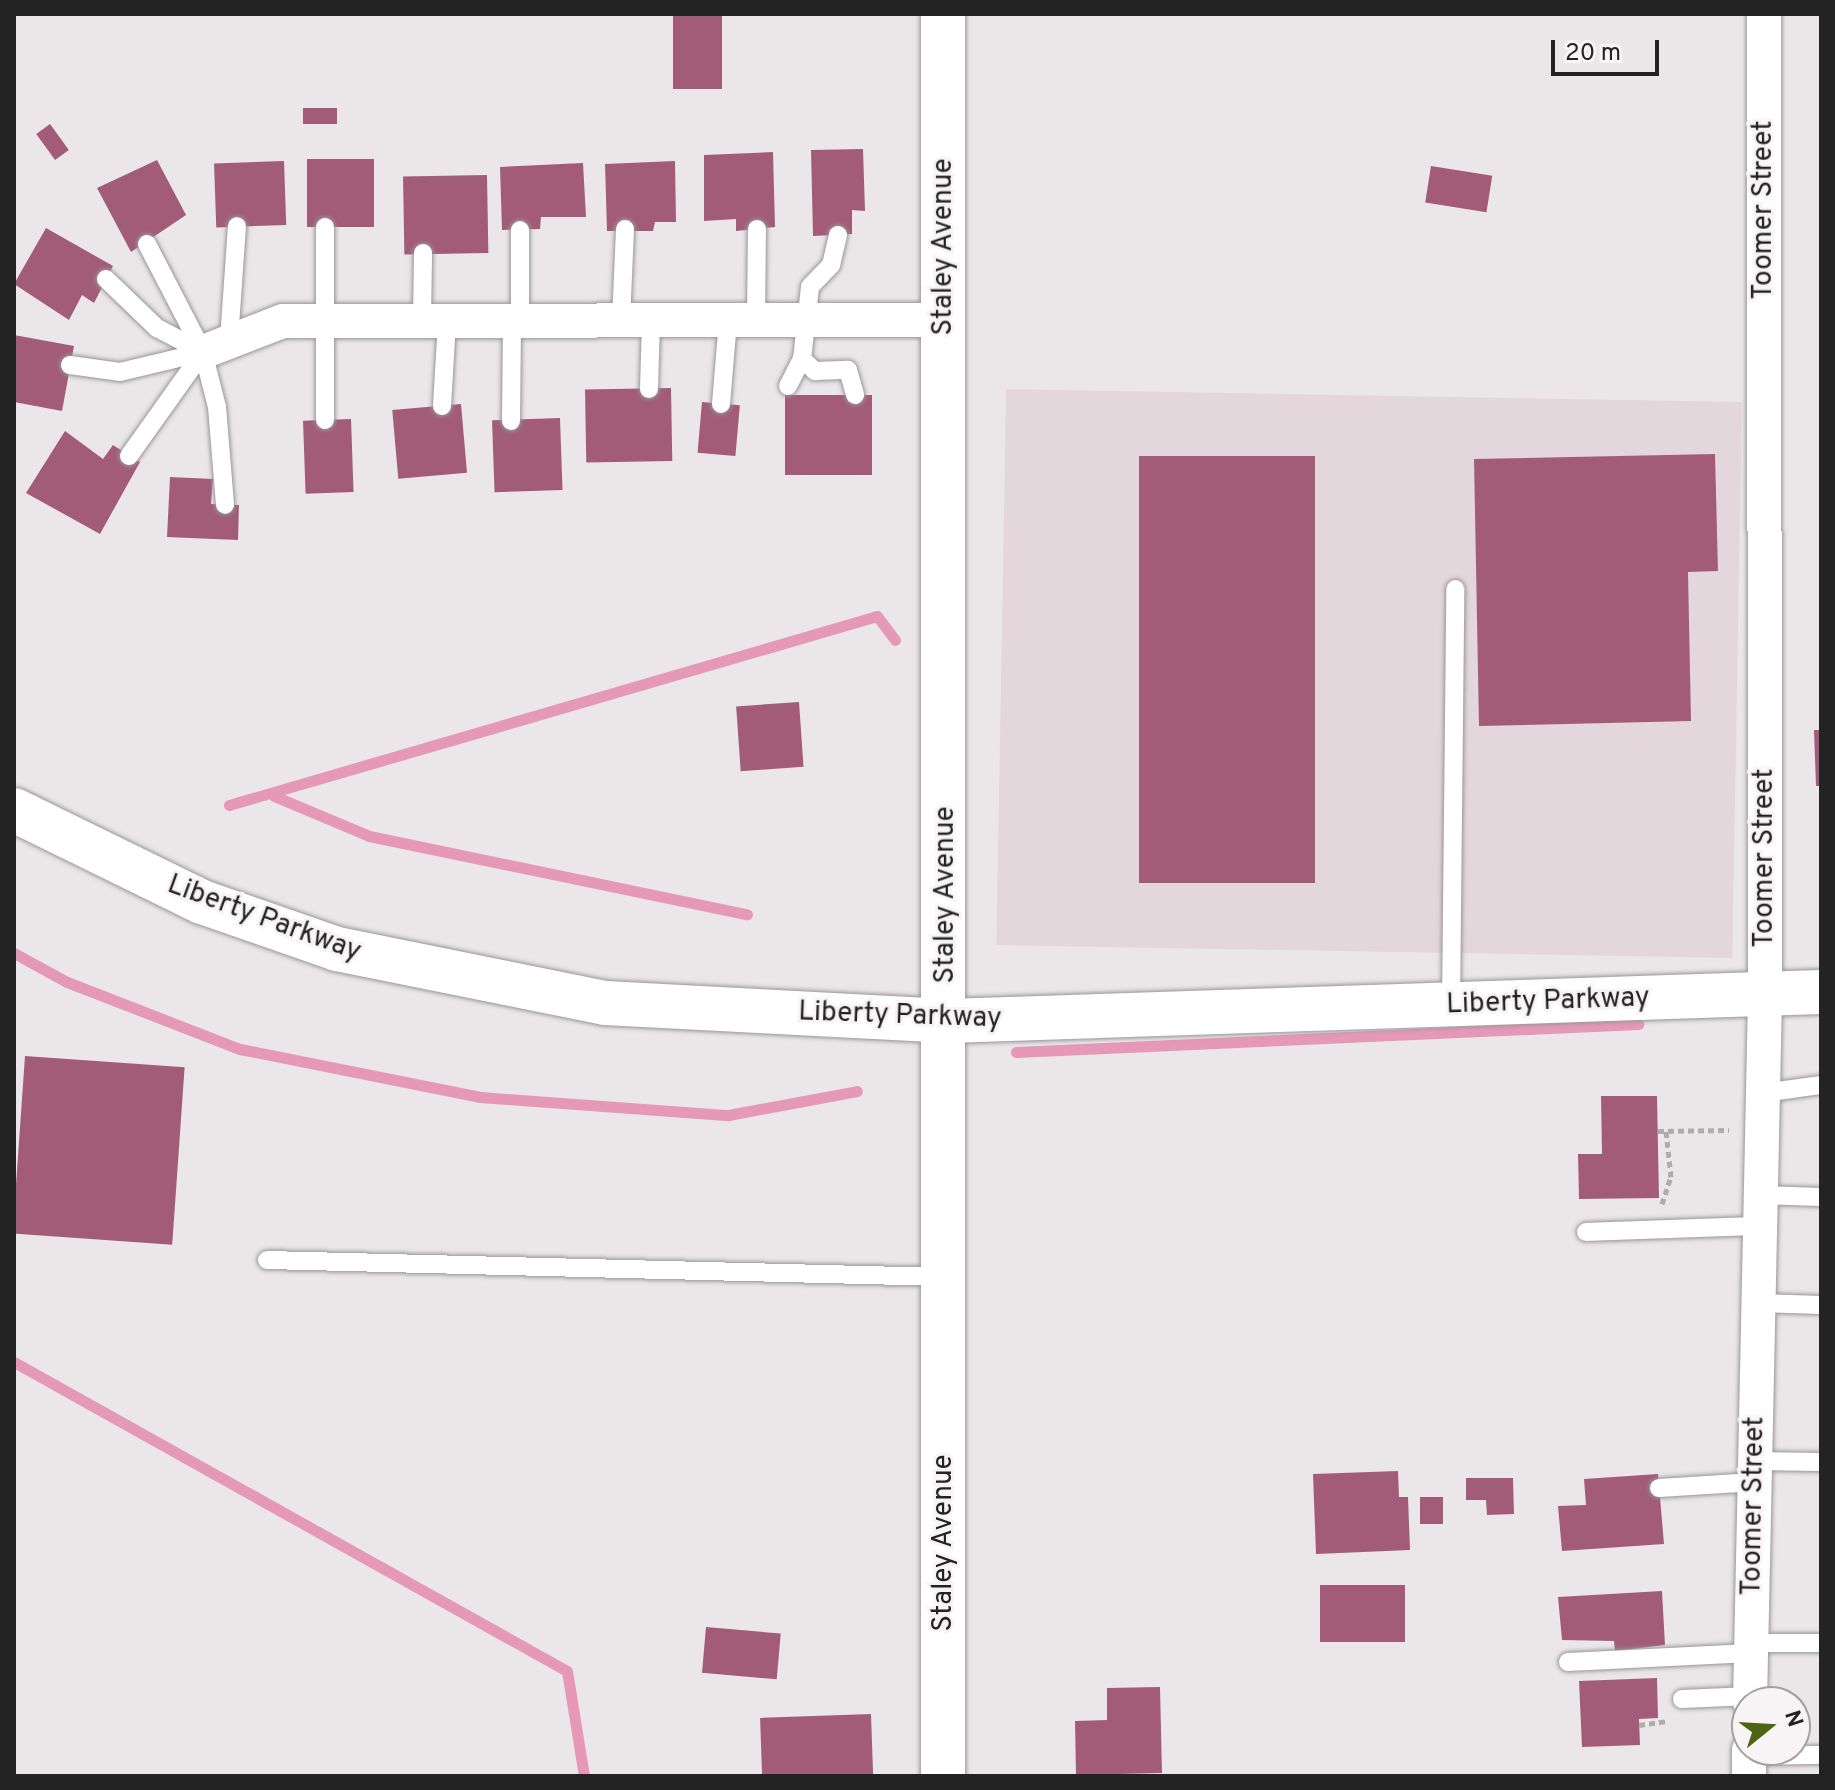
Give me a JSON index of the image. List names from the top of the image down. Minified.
{"streets":{"street":["Toomer Street","Staley Avenue","Liberty Parkway"]},"crossings":[["Toomer Street","Liberty Parkway"],["Staley Avenue","Liberty Parkway"]],"scale_bar":"20 m","north":"right"}
